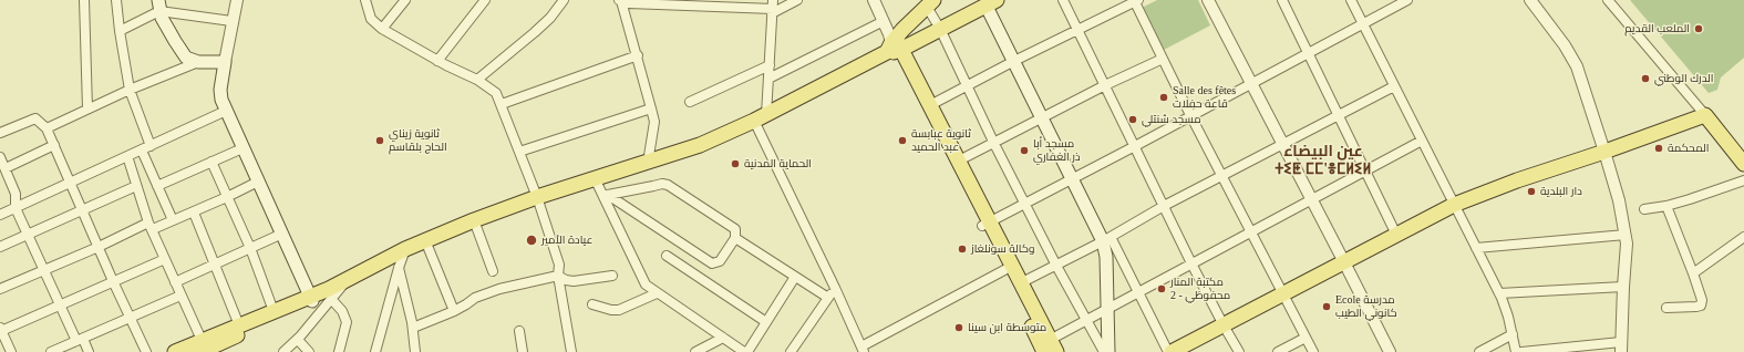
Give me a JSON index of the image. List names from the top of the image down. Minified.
{"districts":["عين البيضاء ⵜⵉⵟ ⵎⵎ'ⴻⵎⵍⵉⵍ"],"places":["الملعب القديم","الدرك الوطني","Salle des fêtes قاعة حفلات","مسجد شنتلي","ثانوية زيناي الحاج بلقاسم","ثانوية عبابسة عبد الحميد","المحكمة","مسجد أبا ذر الغفاري","الحماية المدنية","دار البلدية","عيادة الأمير","وكالة سونلغاز","مكتبة المنار 2 - محفوظي","Ecole مدرسة كانوني الطيب","متوسطة ابن سينا"]}
